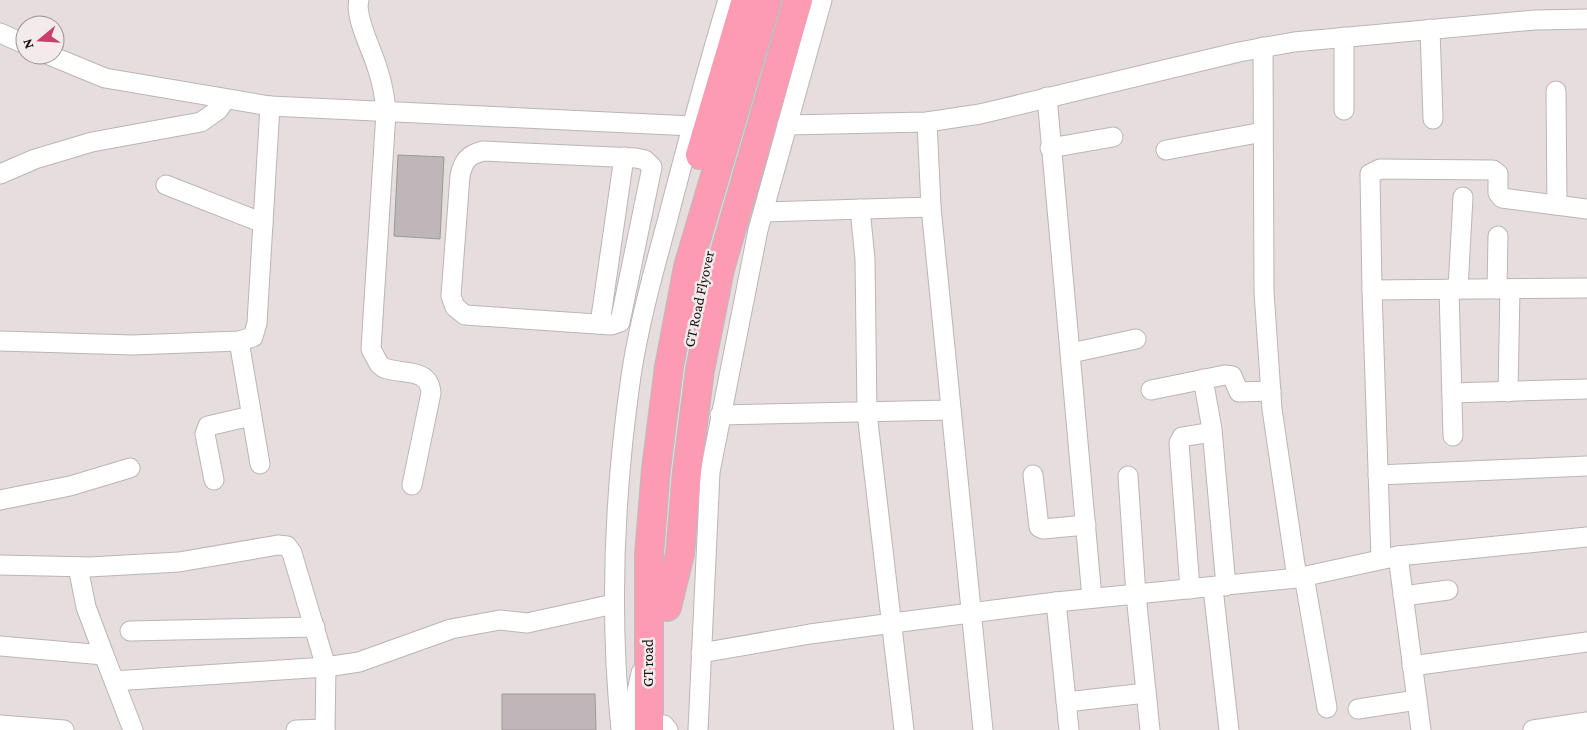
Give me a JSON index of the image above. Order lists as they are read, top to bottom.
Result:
{
  "streets": {
    "highway": ["GT Road Flyover", "GT road"]
  },
  "crossings": [
    ["GT Road Flyover", "GT road"]
  ],
  "north": "left"
}
